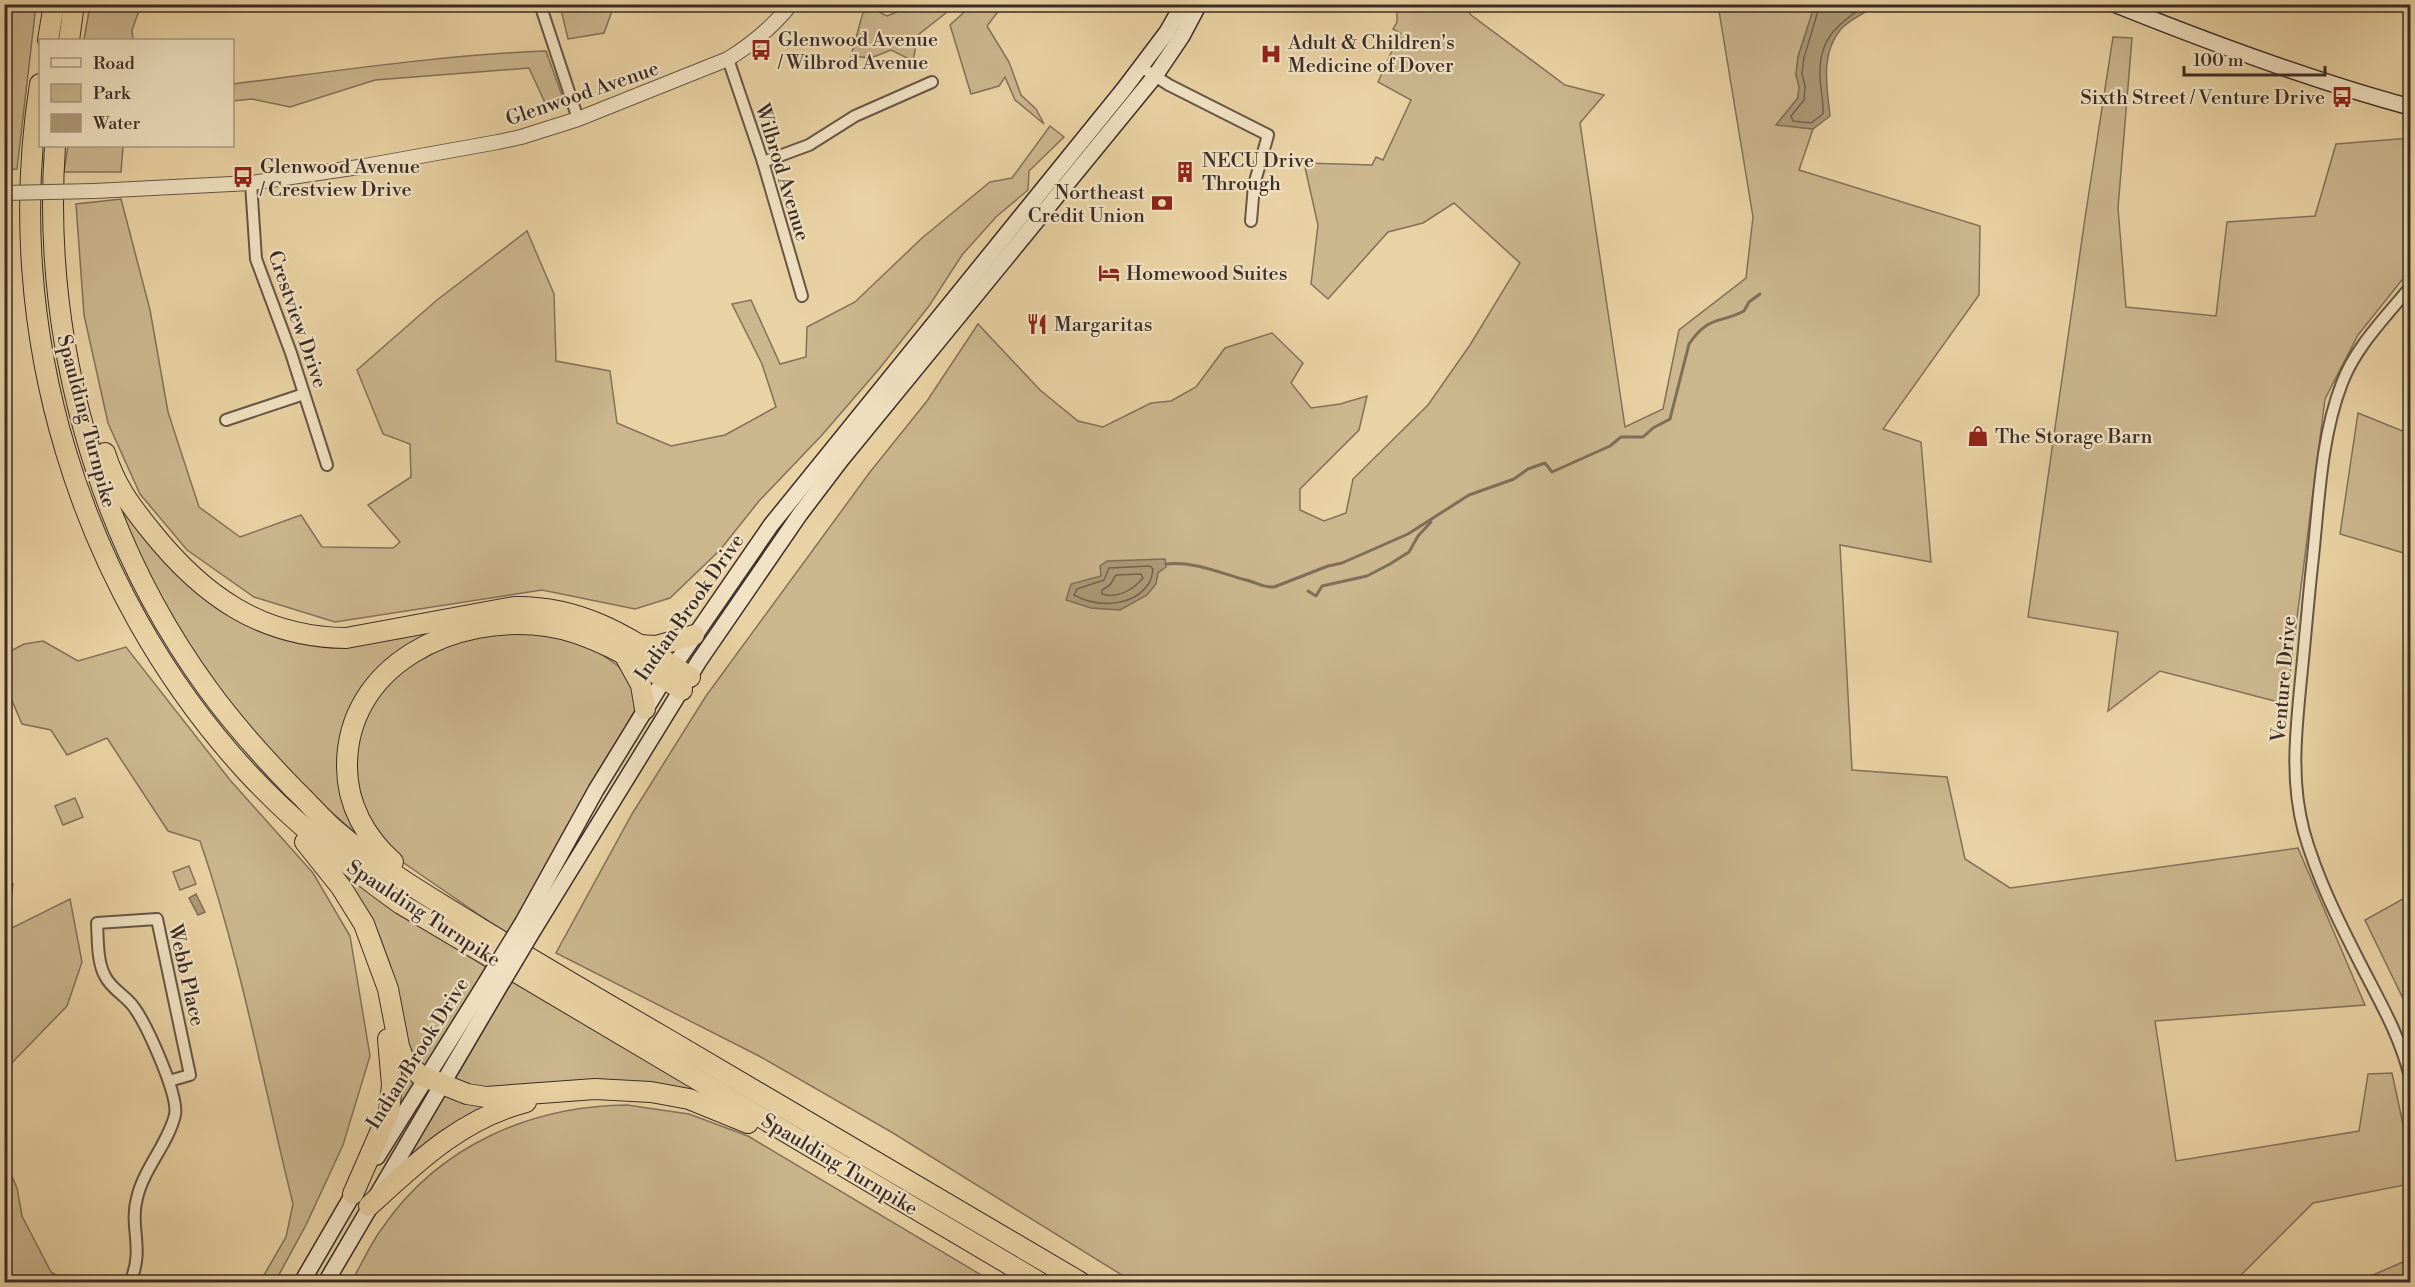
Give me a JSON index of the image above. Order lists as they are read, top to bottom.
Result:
{
  "streets": {
    "highway": ["Spaulding Turnpike"],
    "main road": ["Indian Brook Drive"],
    "street": [
      "Glenwood Avenue",
      "Wilbrod Avenue",
      "Crestview Drive",
      "Venture Drive",
      "Webb Place"
    ]
  },
  "crossings": [
    ["Glenwood Avenue", "Wilbrod Avenue"],
    ["Glenwood Avenue", "Crestview Drive"]
  ],
  "places": {
    "bus stop": ["Glenwood Avenue / Wilbrod Avenue", "Sixth Street / Venture Drive", "Glenwood Avenue / Crestview Drive"],
    "hospital": ["Adult & Children's Medicine of Dover"],
    "building": ["NECU Drive Through"],
    "bank": ["Northeast Credit Union"],
    "hotel": ["Homewood Suites"],
    "restaurant": ["Margaritas"],
    "shop": ["The Storage Barn"]
  },
  "legend": ["Road", "Park", "Water"],
  "scale_bar": "100 m"
}
